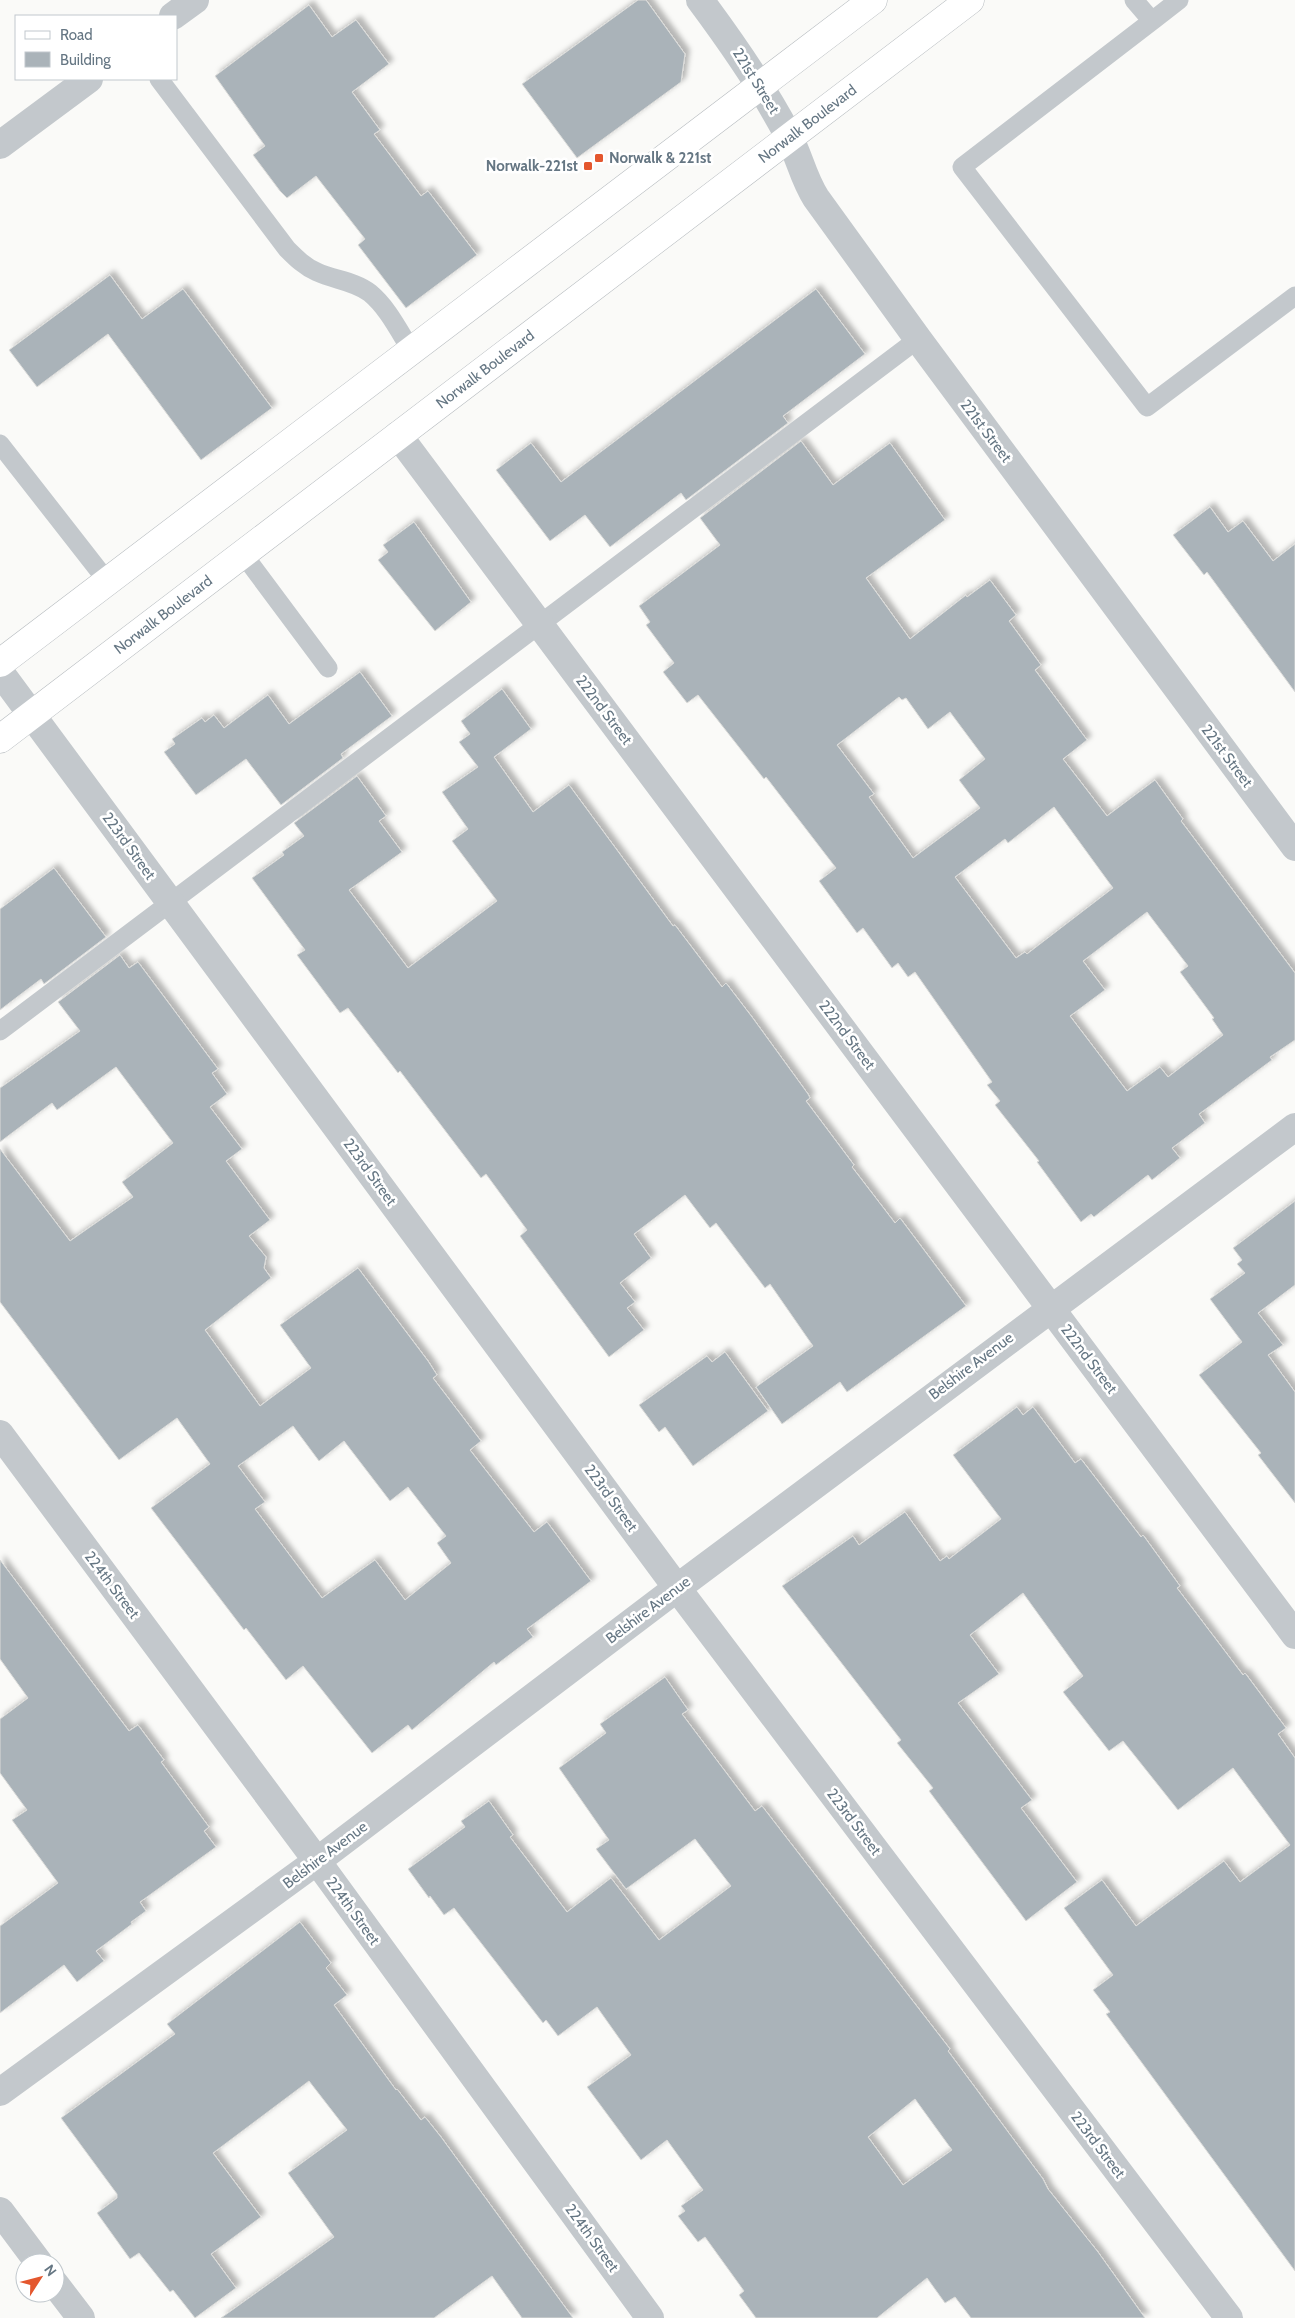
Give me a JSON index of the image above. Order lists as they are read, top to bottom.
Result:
{
  "streets": {
    "main road": ["Norwalk Boulevard"],
    "street": [
      "221st Street",
      "222nd Street",
      "223rd Street",
      "Belshire Avenue",
      "224th Street"
    ]
  },
  "crossings": [
    ["221st Street", "Norwalk Boulevard"],
    ["Norwalk Boulevard", "222nd Street"],
    ["Norwalk Boulevard", "223rd Street"],
    ["222nd Street", "Belshire Avenue"],
    ["223rd Street", "Belshire Avenue"],
    ["Belshire Avenue", "224th Street"]
  ],
  "places": {
    "transit": ["Norwalk & 221st", "Norwalk-221st"]
  },
  "legend": ["Road", "Building"],
  "north": "top right"
}
